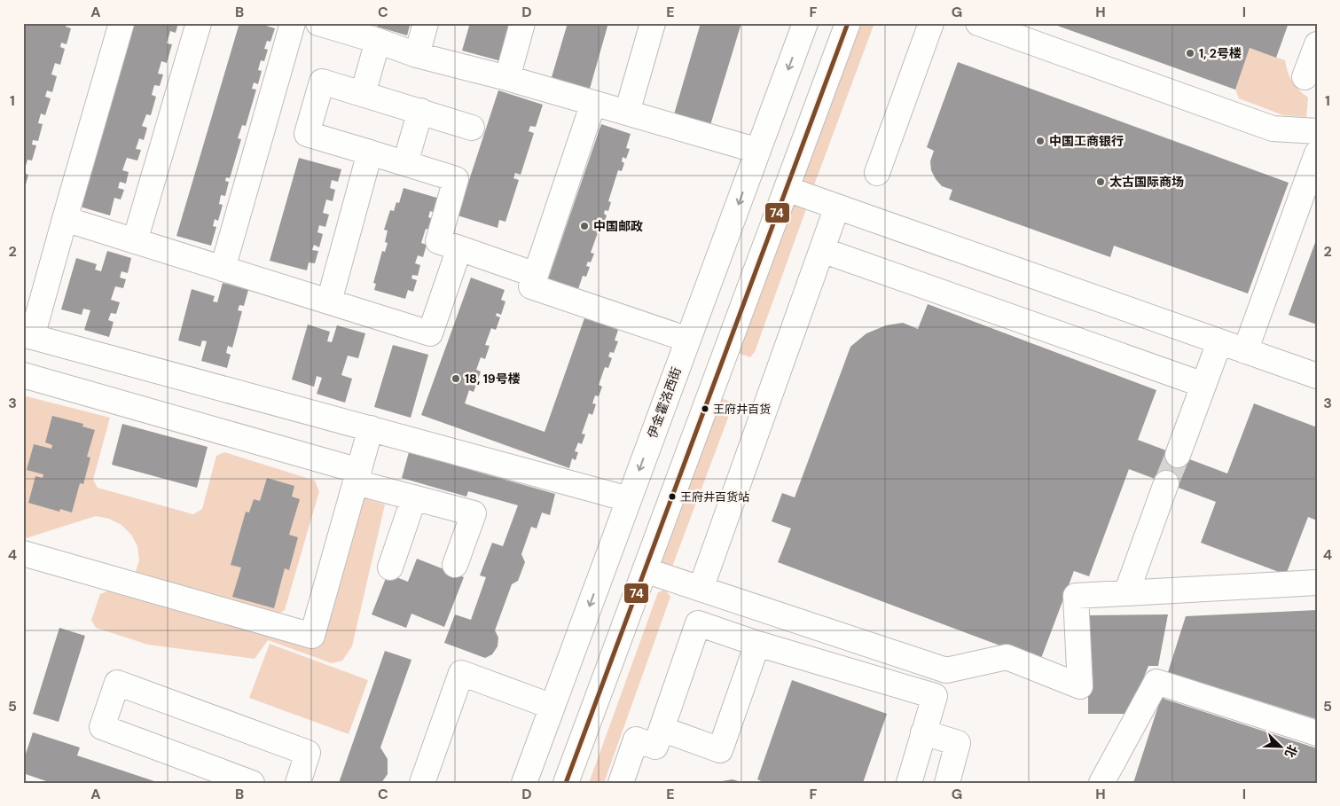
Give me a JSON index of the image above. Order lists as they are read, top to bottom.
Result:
{
  "streets": {
    "street": ["伊金霍洛西街"]
  },
  "places": [
    "1, 2号楼",
    "中国工商银行",
    "太古国际商场",
    "中国邮政",
    "18, 19号楼",
    "王府井百货",
    "王府井百货站"
  ],
  "lines": ["transit line 74"],
  "north": "bottom right",
  "grid": {
    "columns": [
      "A",
      "B",
      "C",
      "D",
      "E",
      "F",
      "G",
      "H",
      "I"
    ],
    "rows": [
      "1",
      "2",
      "3",
      "4",
      "5"
    ]
  }
}
